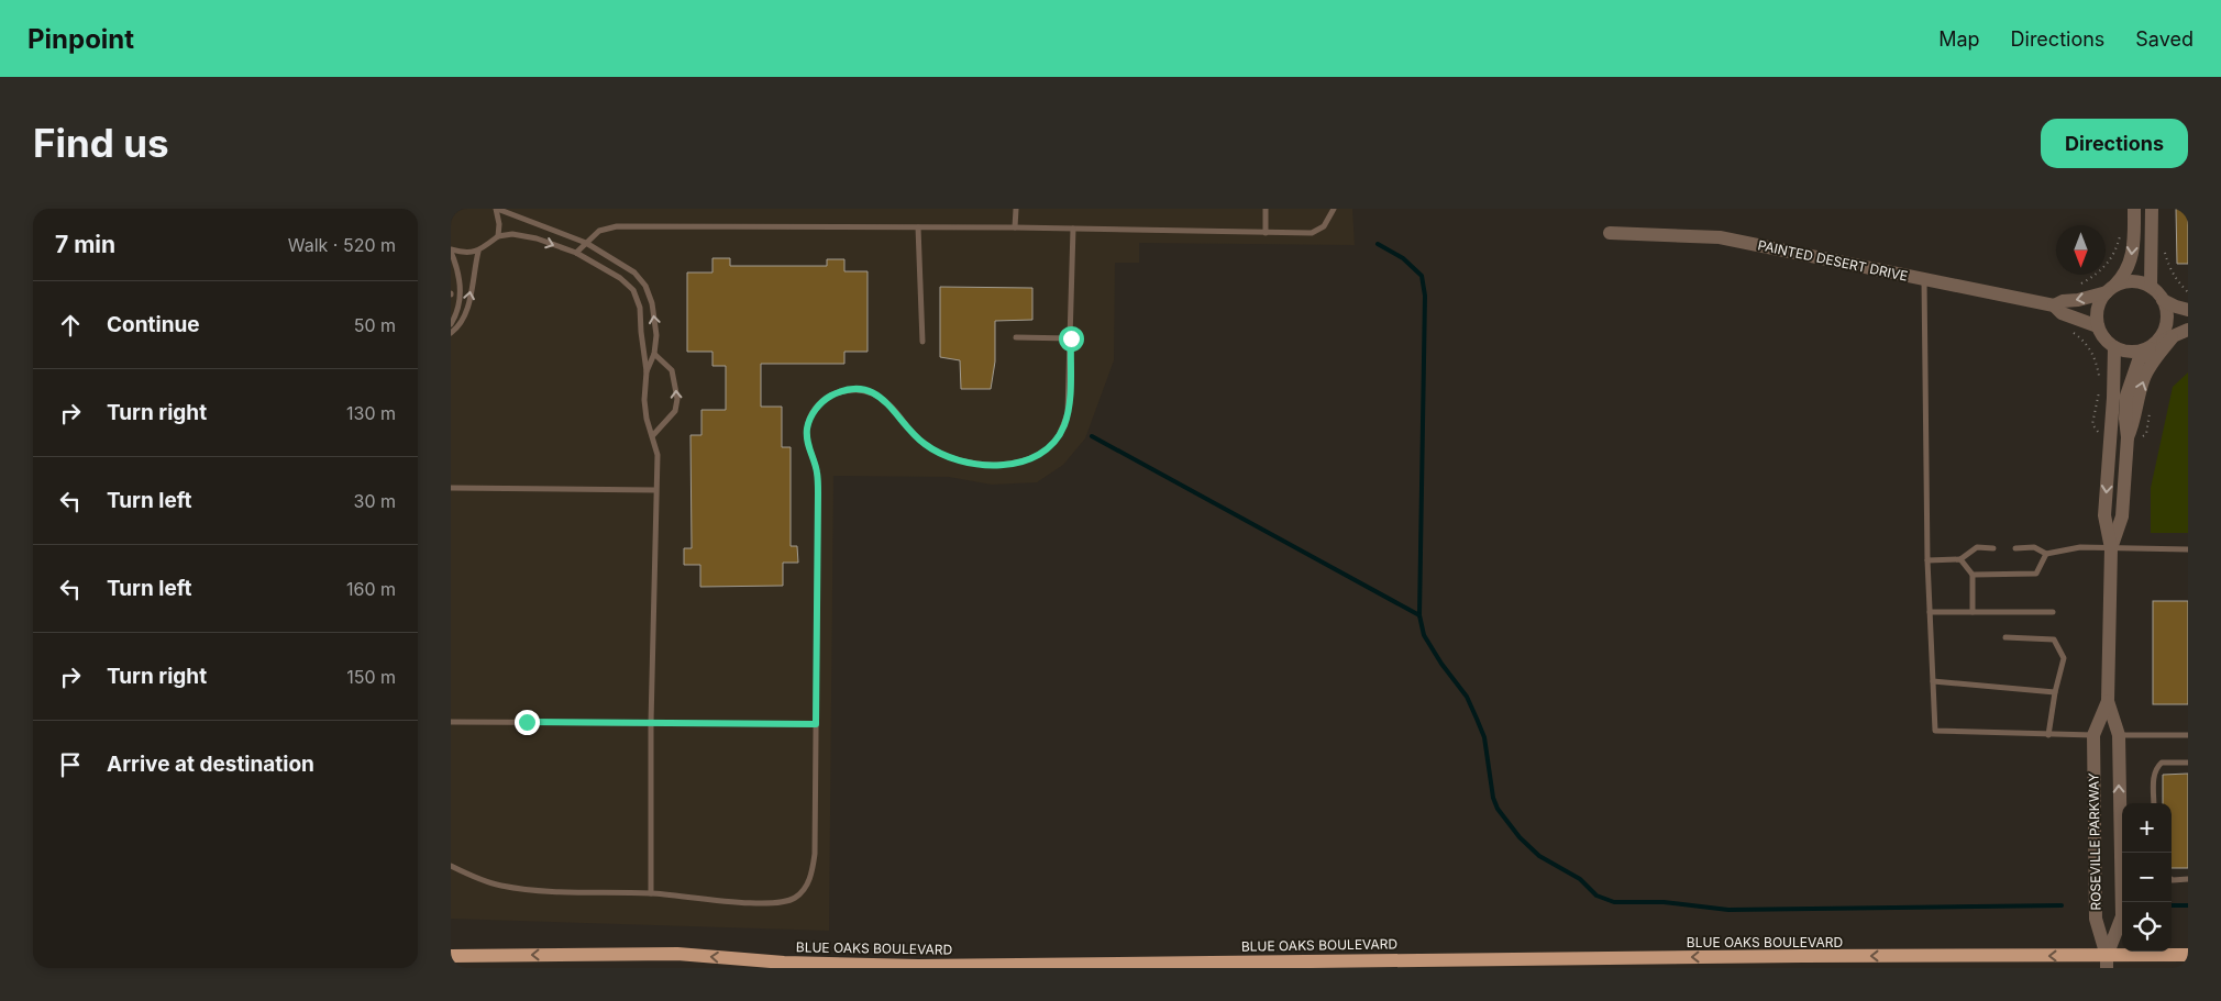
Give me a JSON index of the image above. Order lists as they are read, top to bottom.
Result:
{
  "streets": {
    "main road": ["BLUE OAKS BOULEVARD"],
    "street": ["PAINTED DESERT DRIVE", "ROSEVILLE PARKWAY"]
  },
  "crossings": [
    ["PAINTED DESERT DRIVE", "ROSEVILLE PARKWAY"],
    ["ROSEVILLE PARKWAY", "BLUE OAKS BOULEVARD"]
  ],
  "one_way": ["BLUE OAKS BOULEVARD"],
  "north": "bottom",
  "page": {
    "header": "Pinpoint",
    "nav": ["Map", "Directions", "Saved"],
    "buttons": "Directions",
    "title": "Find us",
    "heading": ["7 min", "Walk · 520 m"],
    "list": [
      ["Continue", "50 m"],
      ["Turn right", "130 m"],
      ["Turn left", "30 m"],
      ["Turn left", "160 m"],
      ["Turn right", "150 m"],
      "Arrive at destination"
    ],
    "map_buttons": ["+", "−"]
  }
}
